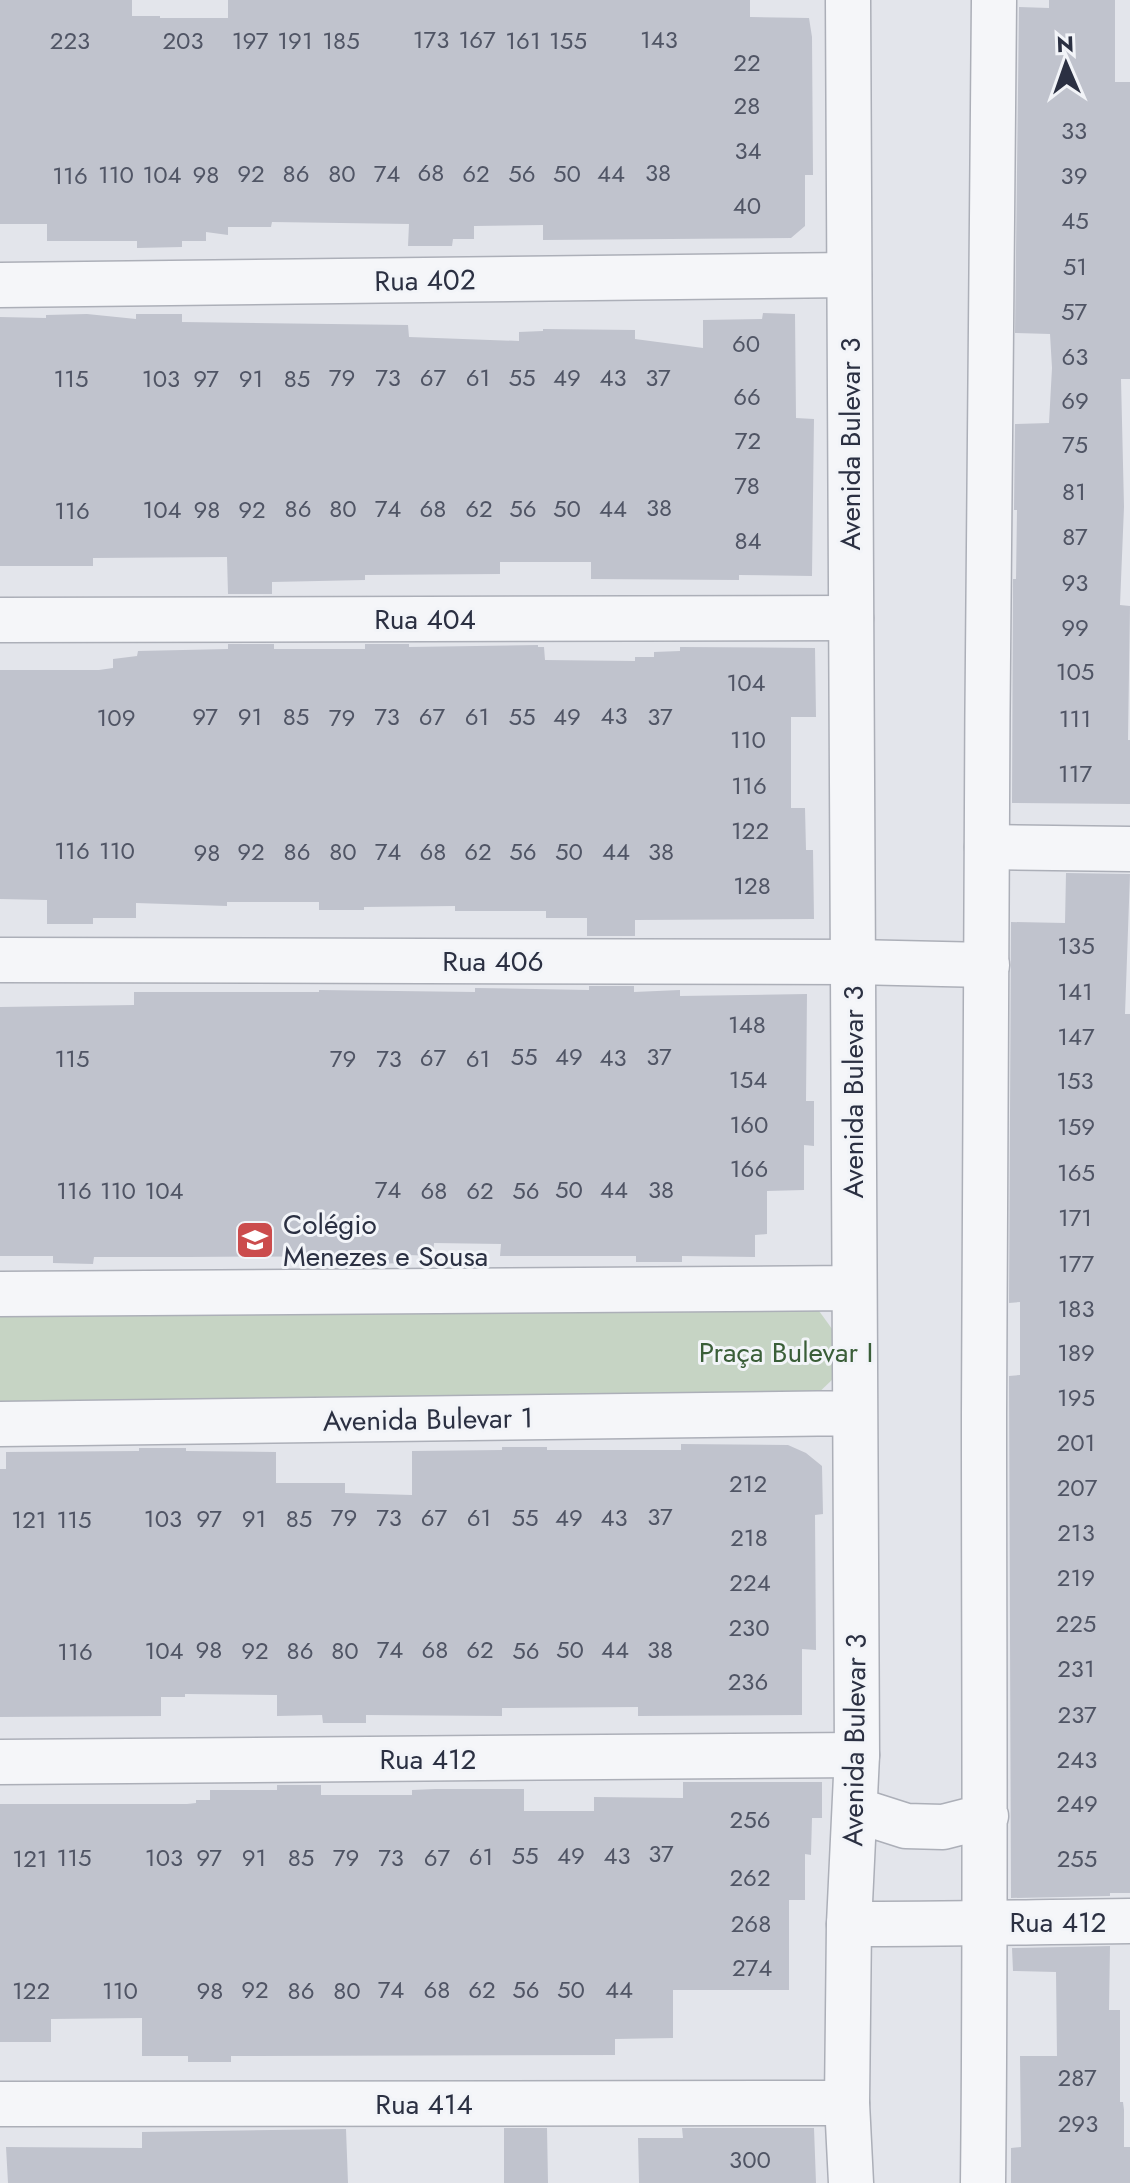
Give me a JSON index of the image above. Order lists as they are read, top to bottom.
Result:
{
  "streets": {
    "street": [
      "Rua 402",
      "Avenida Bulevar 3",
      "Rua 404",
      "Rua 406",
      "Avenida Bulevar 1",
      "Rua 412",
      "Rua 414"
    ]
  },
  "crossings": [
    ["Rua 402", "Avenida Bulevar 3"],
    ["Avenida Bulevar 3", "Rua 404"],
    ["Avenida Bulevar 3", "Rua 406"],
    ["Avenida Bulevar 3", "Avenida Bulevar 1"],
    ["Avenida Bulevar 3", "Rua 412"],
    ["Avenida Bulevar 3", "Rua 414"]
  ],
  "parks": ["Praça Bulevar I"],
  "places": {
    "school or university": ["Colégio Menezes e Sousa"]
  },
  "house_numbers": [
    "173",
    "167",
    "143",
    "223",
    "203",
    "197",
    "191",
    "185",
    "161",
    "155",
    "22",
    "28",
    "33",
    "34",
    "68",
    "38",
    "92",
    "86",
    "80",
    "74",
    "62",
    "56",
    "50",
    "44",
    "110",
    "104",
    "98",
    "116",
    "39",
    "40",
    "45",
    "51",
    "57",
    "60",
    "63",
    "79",
    "73",
    "67",
    "61",
    "55",
    "49",
    "43",
    "37",
    "115",
    "103",
    "97",
    "91",
    "85",
    "66",
    "69",
    "72",
    "75",
    "78",
    "81",
    "38",
    "86",
    "80",
    "74",
    "68",
    "62",
    "56",
    "50",
    "44",
    "104",
    "98",
    "92",
    "116",
    "87",
    "84",
    "93",
    "99",
    "105",
    "104",
    "43",
    "97",
    "91",
    "85",
    "73",
    "67",
    "61",
    "55",
    "49",
    "37",
    "109",
    "79",
    "111",
    "110",
    "117",
    "116",
    "122",
    "116",
    "110",
    "92",
    "86",
    "80",
    "74",
    "68",
    "62",
    "56",
    "50",
    "44",
    "38",
    "98",
    "128",
    "135",
    "141",
    "148",
    "147",
    "55",
    "49",
    "37",
    "67",
    "43",
    "115",
    "79",
    "73",
    "61",
    "154",
    "153",
    "160",
    "159",
    "166",
    "165",
    "74",
    "50",
    "44",
    "38",
    "116",
    "110",
    "104",
    "68",
    "62",
    "56",
    "171",
    "177",
    "183",
    "189",
    "195",
    "201",
    "212",
    "207",
    "37",
    "79",
    "73",
    "67",
    "61",
    "55",
    "49",
    "43",
    "103",
    "97",
    "91",
    "85",
    "121",
    "115",
    "213",
    "218",
    "219",
    "224",
    "225",
    "230",
    "98",
    "74",
    "68",
    "62",
    "50",
    "44",
    "38",
    "104",
    "92",
    "86",
    "80",
    "56",
    "116",
    "231",
    "236",
    "237",
    "243",
    "249",
    "256",
    "37",
    "55",
    "49",
    "43",
    "61",
    "115",
    "103",
    "97",
    "91",
    "85",
    "79",
    "73",
    "67",
    "121",
    "255",
    "262",
    "268",
    "274",
    "92",
    "74",
    "68",
    "62",
    "56",
    "50",
    "44",
    "122",
    "110",
    "98",
    "86",
    "80",
    "287",
    "293",
    "300"
  ],
  "north": "top"
}
